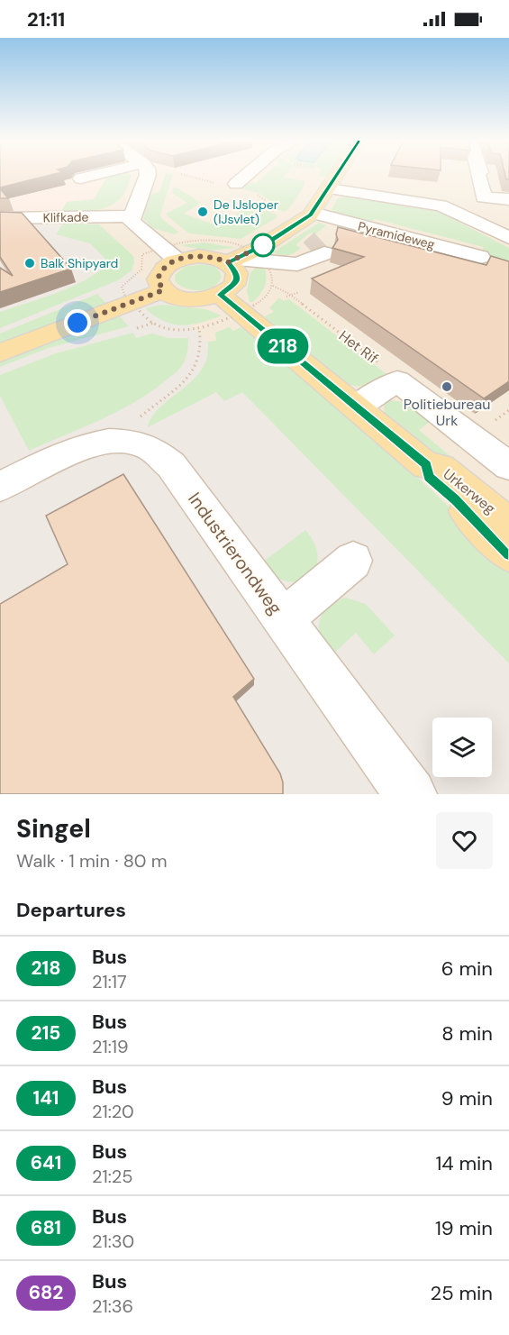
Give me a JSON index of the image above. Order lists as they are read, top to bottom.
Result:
{
  "streets": {
    "main road": ["Urkerweg"],
    "street": ["Klifkade", "Pyramideweg", "Industrierondweg"],
    "path": ["Het Rif"]
  },
  "places": ["De IJsloper (IJsvlet)", "Balk Shipyard", "Politiebureau Urk"],
  "lines": ["bus line 218"],
  "page": {
    "status": "21:11",
    "on_map": "218",
    "heading": [
      ["Singel", "Walk · 1 min · 80 m"],
      "Departures"
    ],
    "list": [
      {
        "mark": "218",
        "name": "Bus",
        "note": "21:17",
        "value": "6 min"
      },
      {
        "mark": "215",
        "name": "Bus",
        "note": "21:19",
        "value": "8 min"
      },
      {
        "mark": "141",
        "name": "Bus",
        "note": "21:20",
        "value": "9 min"
      },
      {
        "mark": "641",
        "name": "Bus",
        "note": "21:25",
        "value": "14 min"
      },
      {
        "mark": "681",
        "name": "Bus",
        "note": "21:30",
        "value": "19 min"
      },
      {
        "mark": "682",
        "name": "Bus",
        "note": "21:36",
        "value": "25 min"
      }
    ]
  }
}
